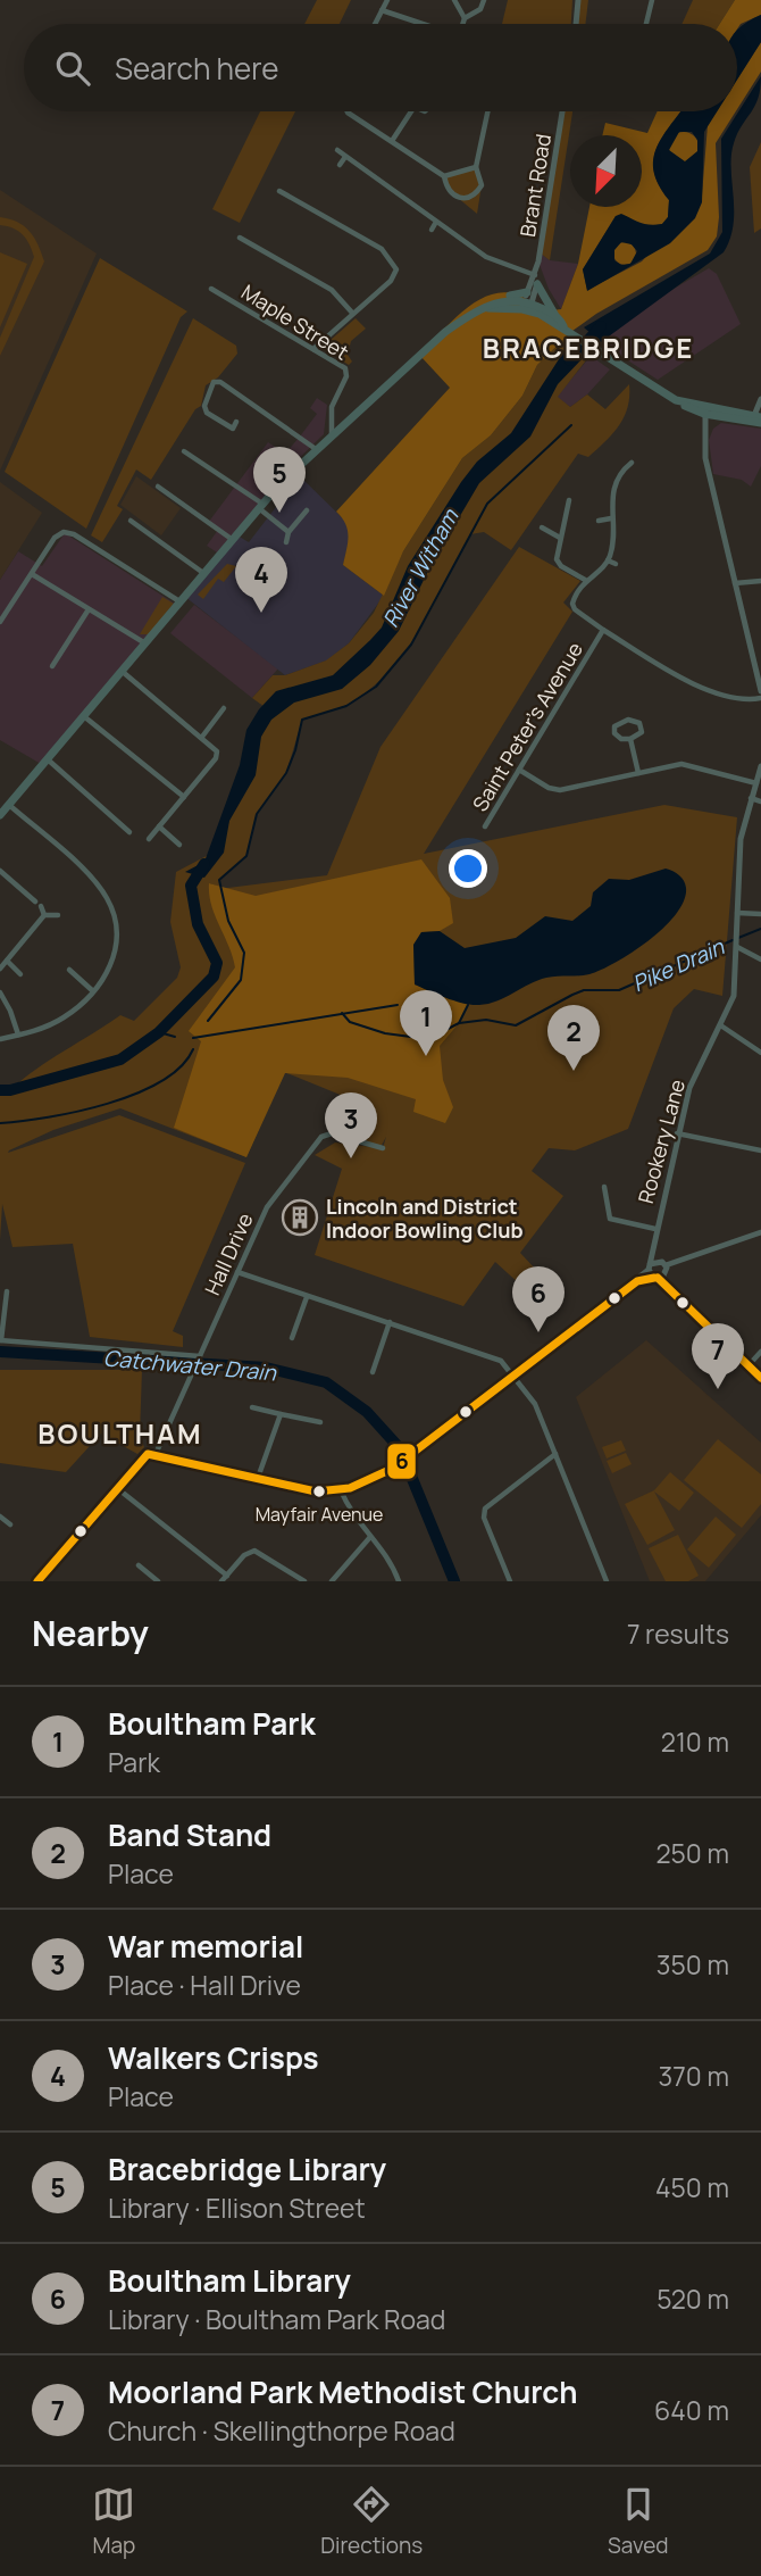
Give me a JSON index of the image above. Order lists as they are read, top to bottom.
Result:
{
  "streets": {
    "street": [
      "Brant Road",
      "Maple Street",
      "Saint Peter's Avenue",
      "Rookery Lane",
      "Hall Drive"
    ]
  },
  "districts": ["BRACEBRIDGE", "BOULTHAM"],
  "water": ["River Witham", "Pike Drain", "Catchwater Drain"],
  "places": {
    "building": ["Lincoln and District Indoor Bowling Club"],
    "other": ["Mayfair Avenue"]
  },
  "lines": ["transit line 6"],
  "north": "bottom left",
  "page": {
    "search": "Search here",
    "pins": [
      "5",
      "4",
      "1",
      "2",
      "3",
      "6",
      "7"
    ],
    "heading": ["Nearby", "7 results"],
    "list": [
      {
        "mark": "1",
        "name": "Boultham Park",
        "note": "Park",
        "value": "210 m"
      },
      {
        "mark": "2",
        "name": "Band Stand",
        "note": "Place",
        "value": "250 m"
      },
      {
        "mark": "3",
        "name": "War memorial",
        "note": "Place · Hall Drive",
        "value": "350 m"
      },
      {
        "mark": "4",
        "name": "Walkers Crisps",
        "note": "Place",
        "value": "370 m"
      },
      {
        "mark": "5",
        "name": "Bracebridge Library",
        "note": "Library · Ellison Street",
        "value": "450 m"
      },
      {
        "mark": "6",
        "name": "Boultham Library",
        "note": "Library · Boultham Park Road",
        "value": "520 m"
      },
      {
        "mark": "7",
        "name": "Moorland Park Methodist Church",
        "note": "Church · Skellingthorpe Road",
        "value": "640 m"
      }
    ],
    "nav": ["Map", "Directions", "Saved"]
  }
}
